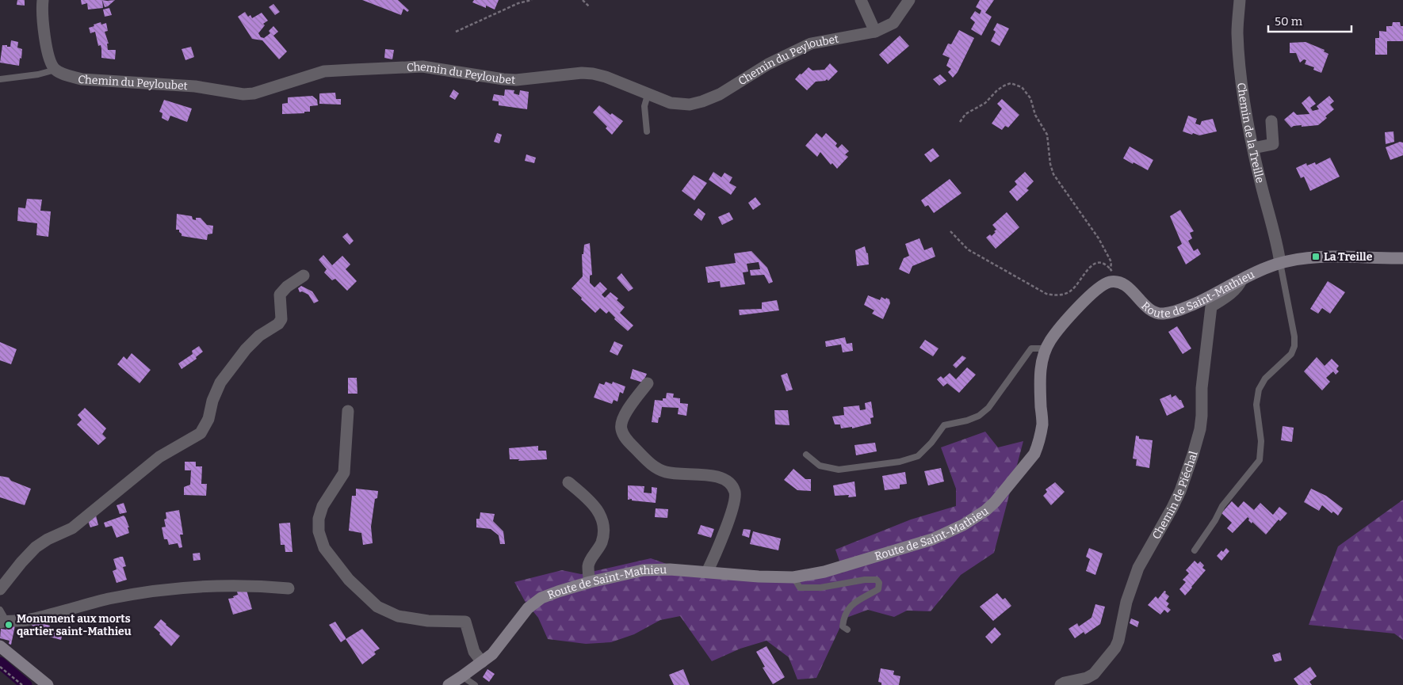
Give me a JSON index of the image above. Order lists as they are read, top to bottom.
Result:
{
  "streets": {
    "street": [
      "Chemin du Peyloubet",
      "Chemin de la Treille",
      "Route de Saint-Mathieu",
      "Chemin de Piéchal"
    ]
  },
  "crossings": [
    ["Chemin de la Treille", "Route de Saint-Mathieu"],
    ["Route de Saint-Mathieu", "Chemin de Piéchal"]
  ],
  "places": {
    "transit": ["La Treille"],
    "other": ["Monument aux morts qartier saint-Mathieu"]
  },
  "scale_bar": "50 m"
}
